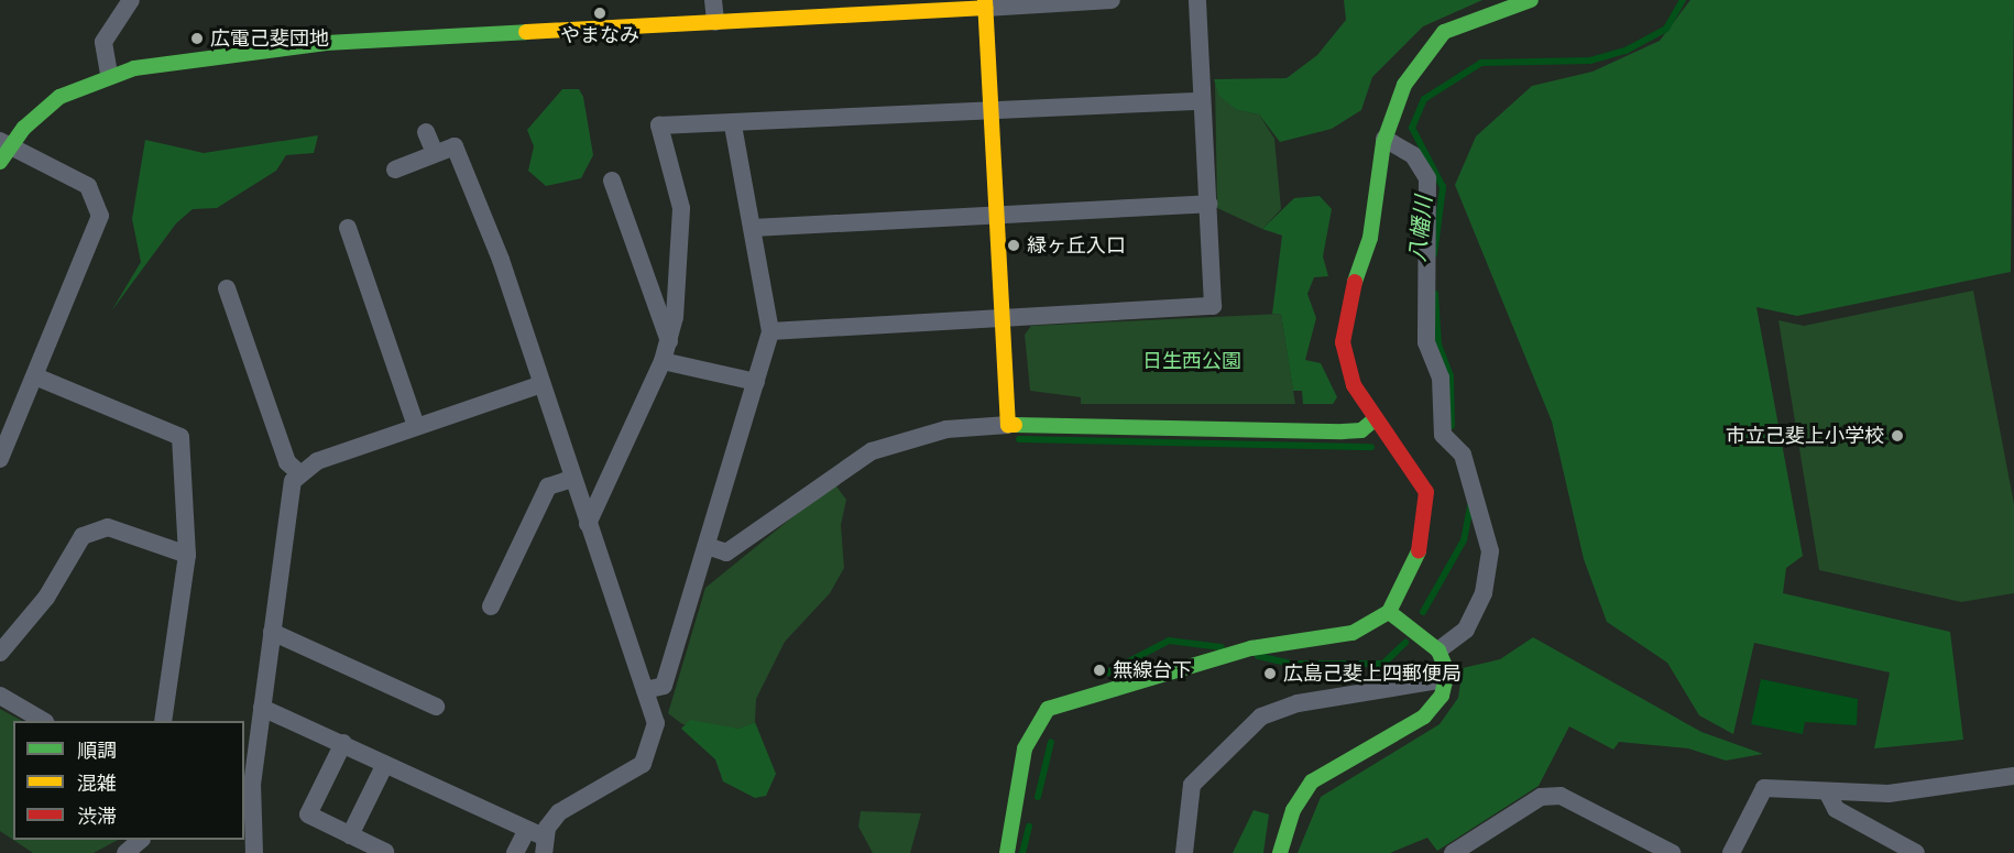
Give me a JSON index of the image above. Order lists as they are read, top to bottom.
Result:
{
  "water": ["八幡川"],
  "parks": ["日生西公園"],
  "places": [
    "やまなみ",
    "広電己斐団地",
    "緑ヶ丘入口",
    "市立己斐上小学校",
    "無線台下",
    "広島己斐上四郵便局"
  ],
  "legend": ["順調", "混雑", "渋滞"]
}
